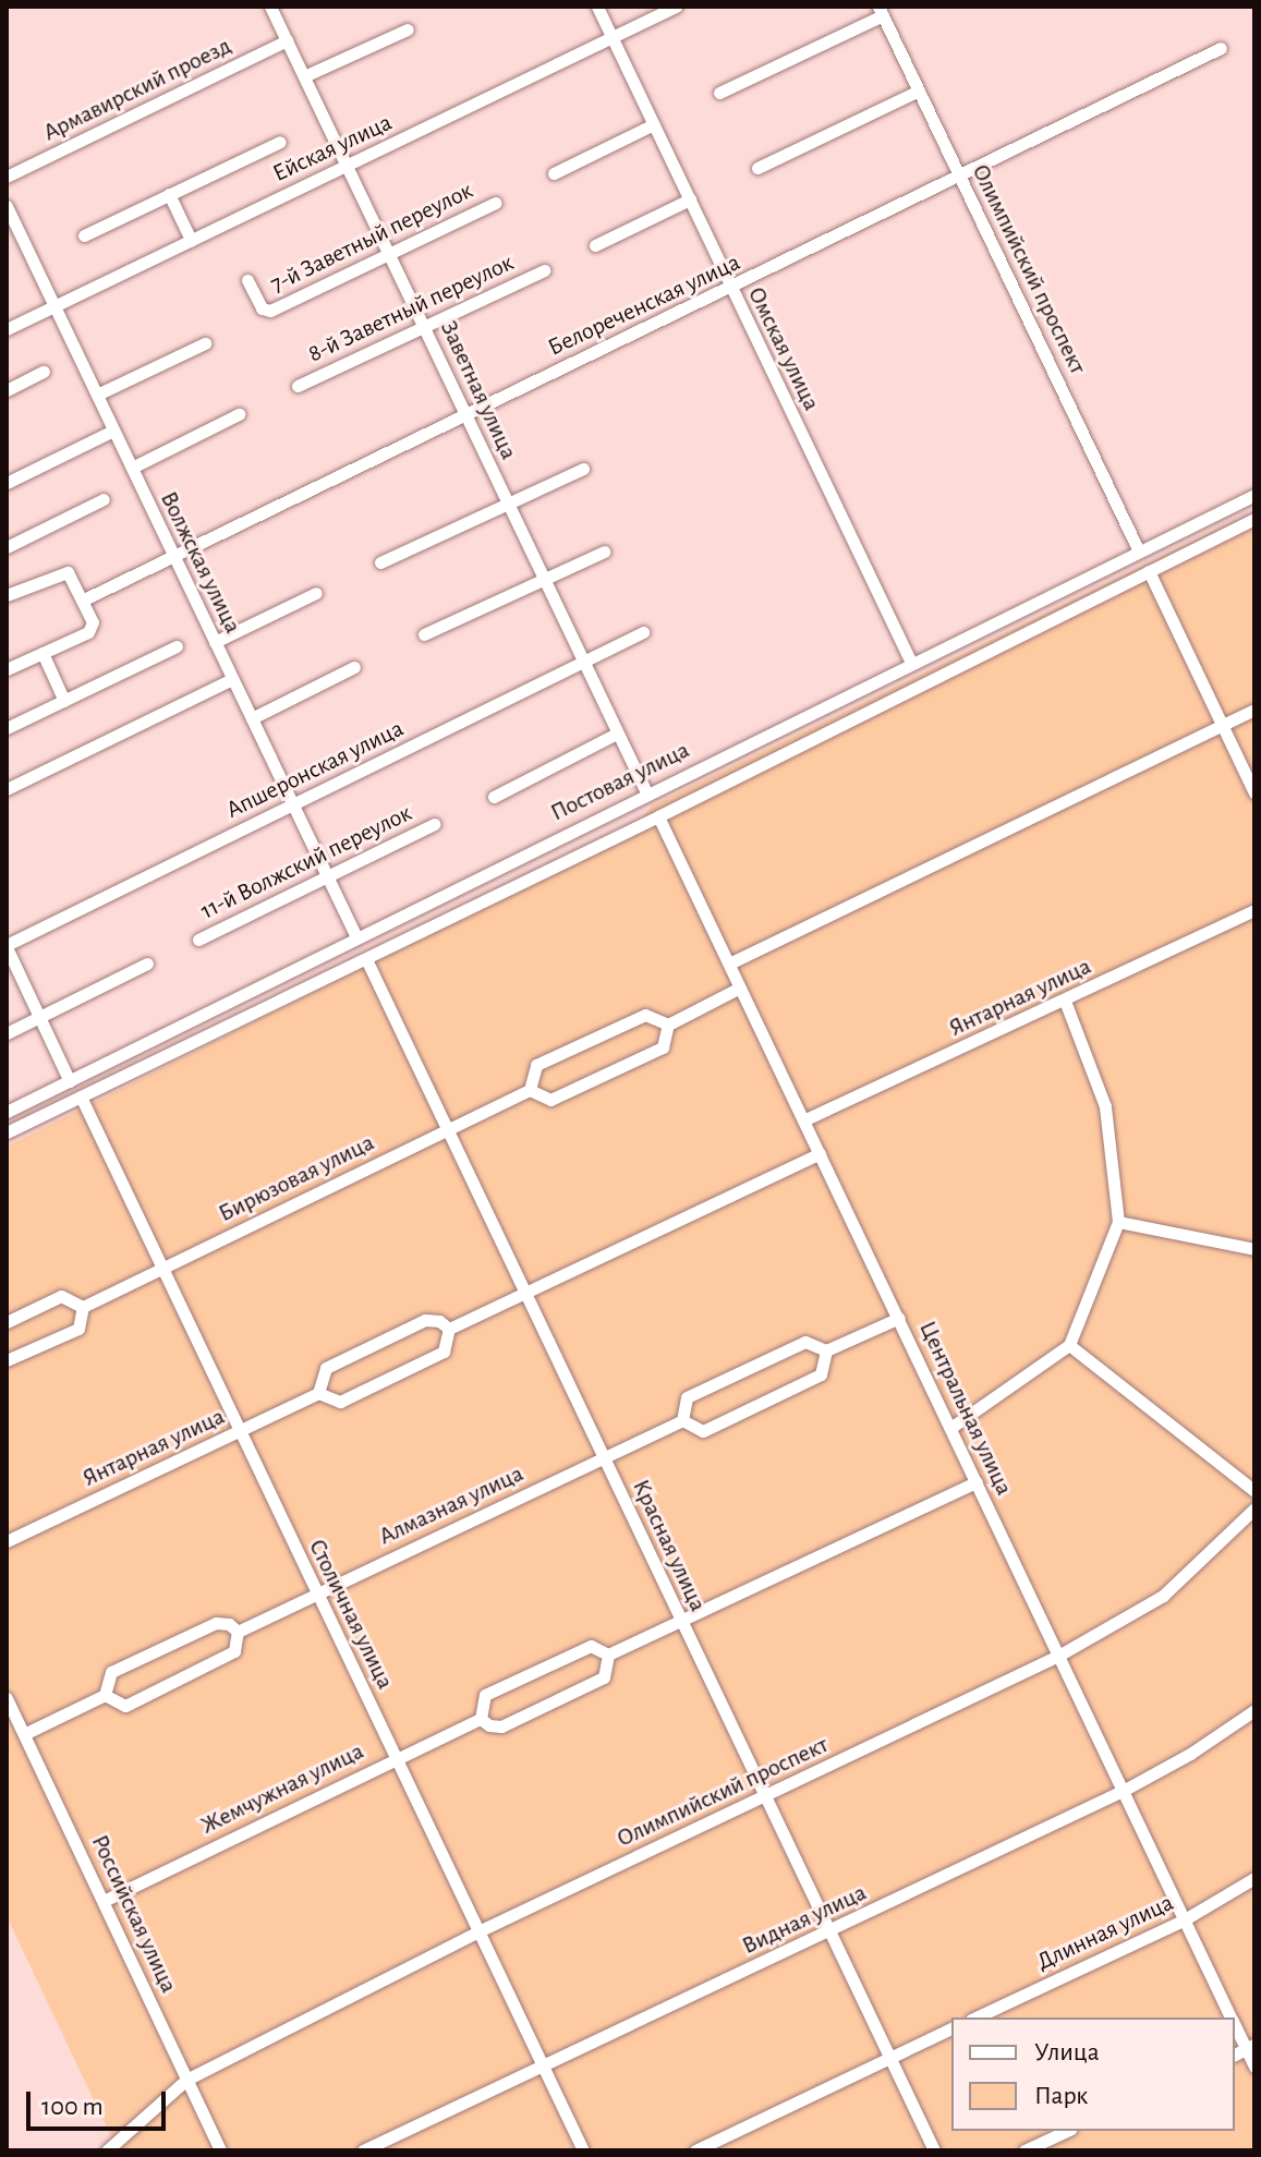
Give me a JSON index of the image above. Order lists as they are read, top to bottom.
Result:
{
  "streets": {
    "street": [
      "Армавирский проезд",
      "Ейская улица",
      "7-й Заветный переулок",
      "Олимпийский проспект",
      "Белореченская улица",
      "8-й Заветный переулок",
      "Омская улица",
      "Заветная улица",
      "Волжская улица",
      "Апшеронская улица",
      "Постовая улица",
      "11-й Волжский переулок",
      "Янтарная улица",
      "Бирюзовая улица",
      "Центральная улица",
      "Алмазная улица",
      "Красная улица",
      "Столичная улица",
      "Жемчужная улица",
      "Российская улица",
      "Видная улица",
      "Длинная улица"
    ]
  },
  "crossings": [
    ["Армавирский проезд", "Заветная улица"],
    ["Ейская улица", "Омская улица"],
    ["Ейская улица", "Заветная улица"],
    ["Ейская улица", "Волжская улица"],
    ["7-й Заветный переулок", "Заветная улица"],
    ["Олимпийский проспект", "Белореченская улица"],
    ["Олимпийский проспект", "Постовая улица"],
    ["Олимпийский проспект", "Центральная улица"],
    ["Олимпийский проспект", "Красная улица"],
    ["Олимпийский проспект", "Столичная улица"],
    ["Олимпийский проспект", "Российская улица"],
    ["Белореченская улица", "Омская улица"],
    ["Белореченская улица", "Заветная улица"],
    ["Белореченская улица", "Волжская улица"],
    ["8-й Заветный переулок", "Заветная улица"],
    ["Омская улица", "Постовая улица"],
    ["Заветная улица", "Апшеронская улица"],
    ["Заветная улица", "Постовая улица"],
    ["Волжская улица", "Апшеронская улица"],
    ["Волжская улица", "Постовая улица"],
    ["Волжская улица", "11-й Волжский переулок"],
    ["Постовая улица", "Центральная улица"],
    ["Постовая улица", "Красная улица"],
    ["Постовая улица", "Столичная улица"],
    ["Янтарная улица", "Центральная улица"],
    ["Янтарная улица", "Красная улица"],
    ["Янтарная улица", "Столичная улица"],
    ["Бирюзовая улица", "Центральная улица"],
    ["Бирюзовая улица", "Красная улица"],
    ["Бирюзовая улица", "Столичная улица"],
    ["Центральная улица", "Алмазная улица"],
    ["Центральная улица", "Видная улица"],
    ["Центральная улица", "Длинная улица"],
    ["Алмазная улица", "Красная улица"],
    ["Алмазная улица", "Столичная улица"],
    ["Алмазная улица", "Российская улица"],
    ["Красная улица", "Видная улица"],
    ["Столичная улица", "Жемчужная улица"],
    ["Столичная улица", "Видная улица"],
    ["Жемчужная улица", "Российская улица"]
  ],
  "legend": ["Улица", "Парк"],
  "scale_bar": "100 m"
}
